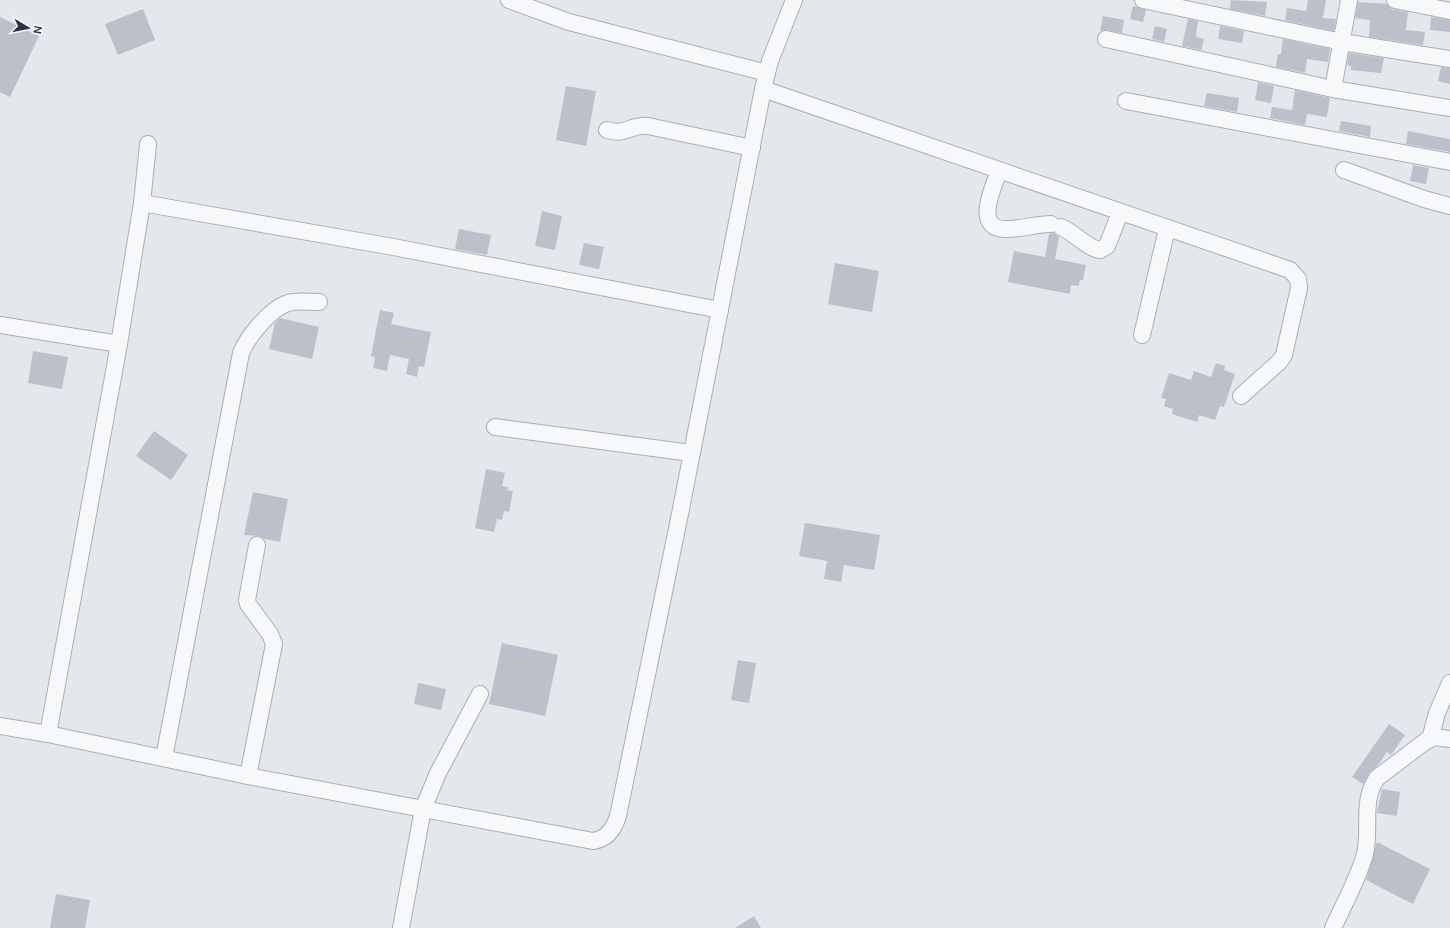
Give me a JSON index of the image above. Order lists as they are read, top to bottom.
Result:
{
  "north": "right"
}
